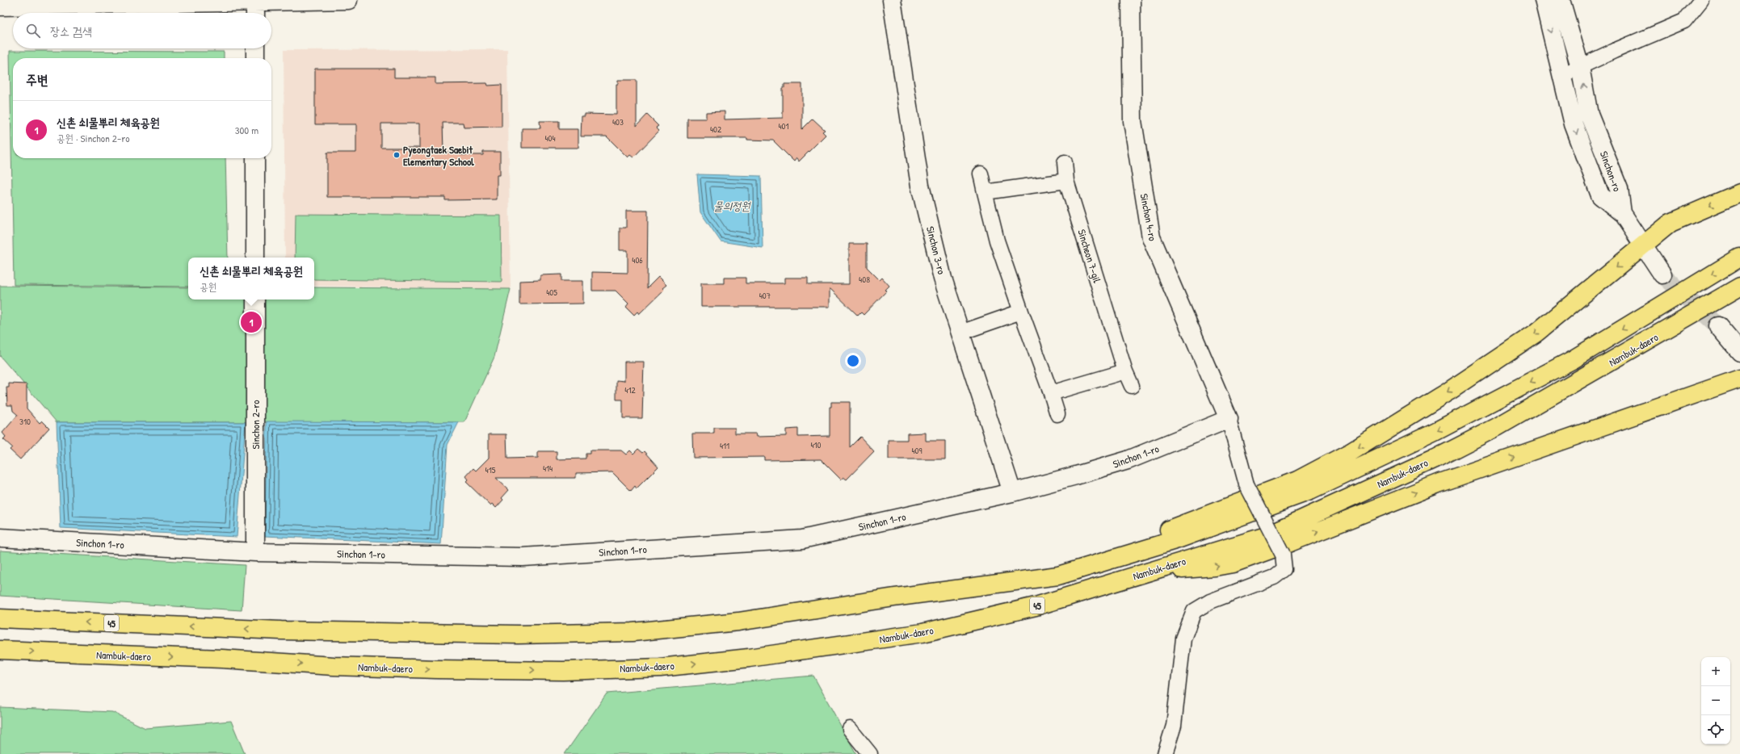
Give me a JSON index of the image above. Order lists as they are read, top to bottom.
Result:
{
  "streets": {
    "highway": ["Nambuk-daero", "45"],
    "street": [
      "Sinchon-ro",
      "Sinchon 4-ro",
      "Sinchon 3-ro",
      "Sincheon 7-gil",
      "Sinchon 2-ro",
      "Sinchon 1-ro"
    ]
  },
  "crossings": [
    ["Sinchon 4-ro", "Sinchon 1-ro"],
    ["Sinchon 3-ro", "Sinchon 1-ro"],
    ["Sinchon 2-ro", "Sinchon 1-ro"]
  ],
  "water": ["물의정원"],
  "places": ["Pyeongtaek Saebit Elementary School"],
  "house_numbers": [
    "403",
    "401",
    "402",
    "404",
    "406",
    "408",
    "405",
    "407",
    "412",
    "310",
    "410",
    "411",
    "409",
    "414",
    "415"
  ],
  "page": {
    "search": "장소 검색",
    "heading": "주변",
    "list": [
      {
        "mark": "1",
        "name": "신촌 쇠물뿌리 체육공원",
        "note": "공원 · Sinchon 2-ro",
        "value": "300 m"
      }
    ],
    "popup": ["신촌 쇠물뿌리 체육공원", "공원"],
    "pins": "1",
    "map_buttons": ["+", "−"]
  }
}
